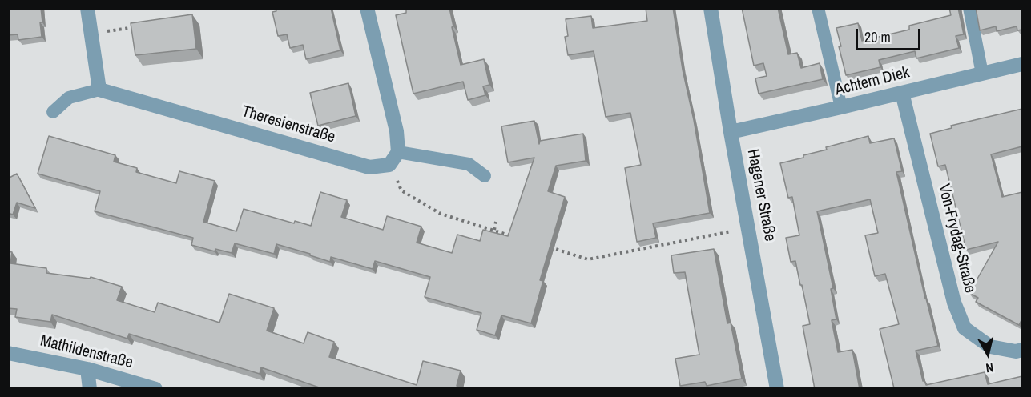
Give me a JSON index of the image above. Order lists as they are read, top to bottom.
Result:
{
  "streets": {
    "street": [
      "Achtern Diek",
      "Theresienstraße",
      "Hagener Straße",
      "Von-Frydag-Straße",
      "Mathildenstraße"
    ]
  },
  "crossings": [
    ["Achtern Diek", "Hagener Straße"],
    ["Achtern Diek", "Von-Frydag-Straße"]
  ],
  "scale_bar": "20 m",
  "north": "bottom"
}
